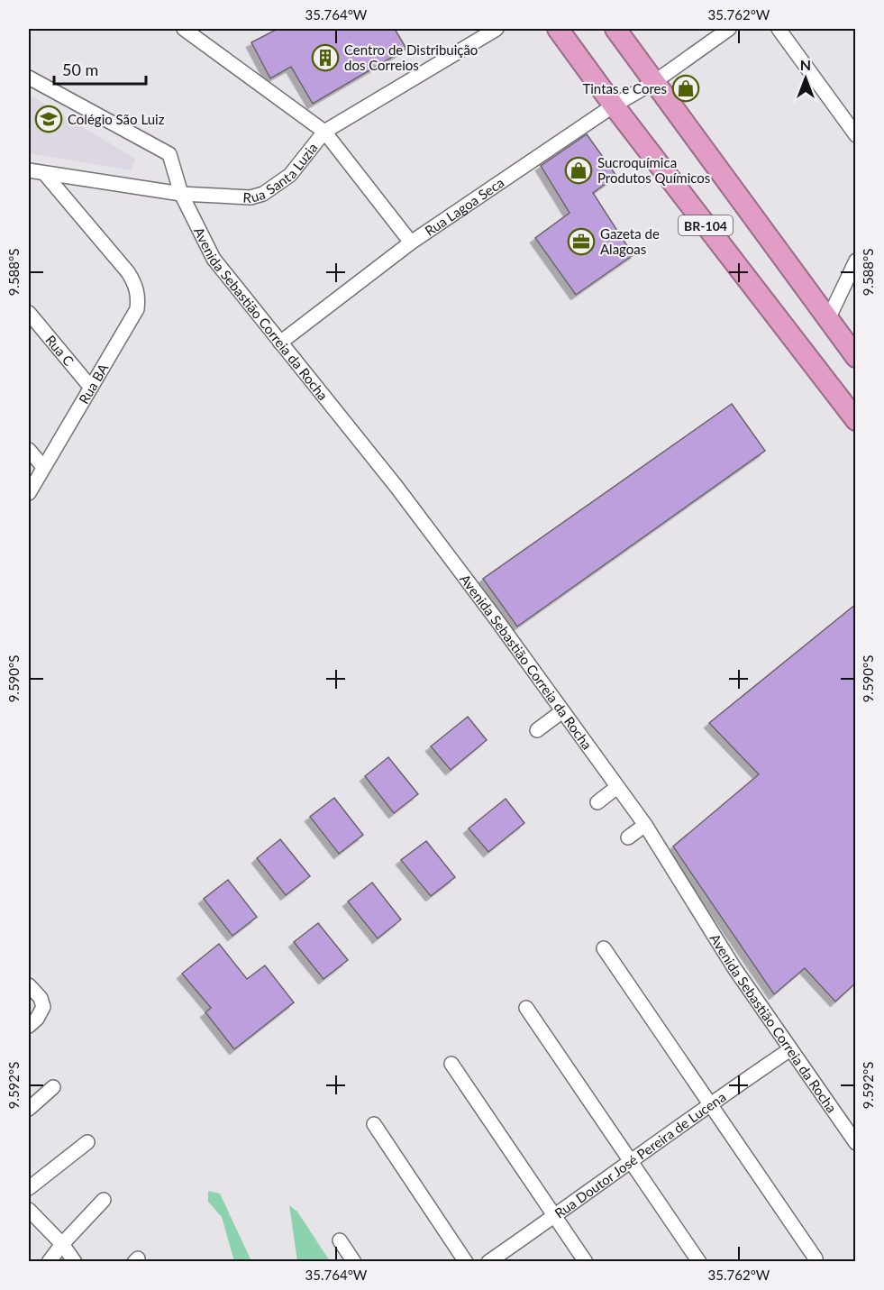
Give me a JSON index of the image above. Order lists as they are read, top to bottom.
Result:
{
  "streets": {
    "highway": ["BR-104"],
    "street": [
      "Rua Santa Luzia",
      "Rua Lagoa Seca",
      "Avenida Sebastião Correia da Rocha",
      "Rua C",
      "Rua BA",
      "Rua Doutor José Pereira de Lucena"
    ]
  },
  "crossings": [
    ["Rua Santa Luzia", "Avenida Sebastião Correia da Rocha"],
    ["Rua Santa Luzia", "Rua BA"],
    ["Rua Lagoa Seca", "BR-104"],
    ["Rua Lagoa Seca", "Avenida Sebastião Correia da Rocha"],
    ["Avenida Sebastião Correia da Rocha", "Rua Doutor José Pereira de Lucena"],
    ["Rua C", "Rua BA"]
  ],
  "places": {
    "building": ["Centro de Distribuição dos Correios"],
    "shop": ["Tintas e Cores", "Sucroquímica Produtos Químicos"],
    "school or university": ["Colégio São Luiz"],
    "office": ["Gazeta de Alagoas"]
  },
  "scale_bar": "50 m",
  "north": "top",
  "coordinates": [
    "35.764°W",
    "35.762°W",
    "9.588°S",
    "9.590°S",
    "9.592°S"
  ]
}
